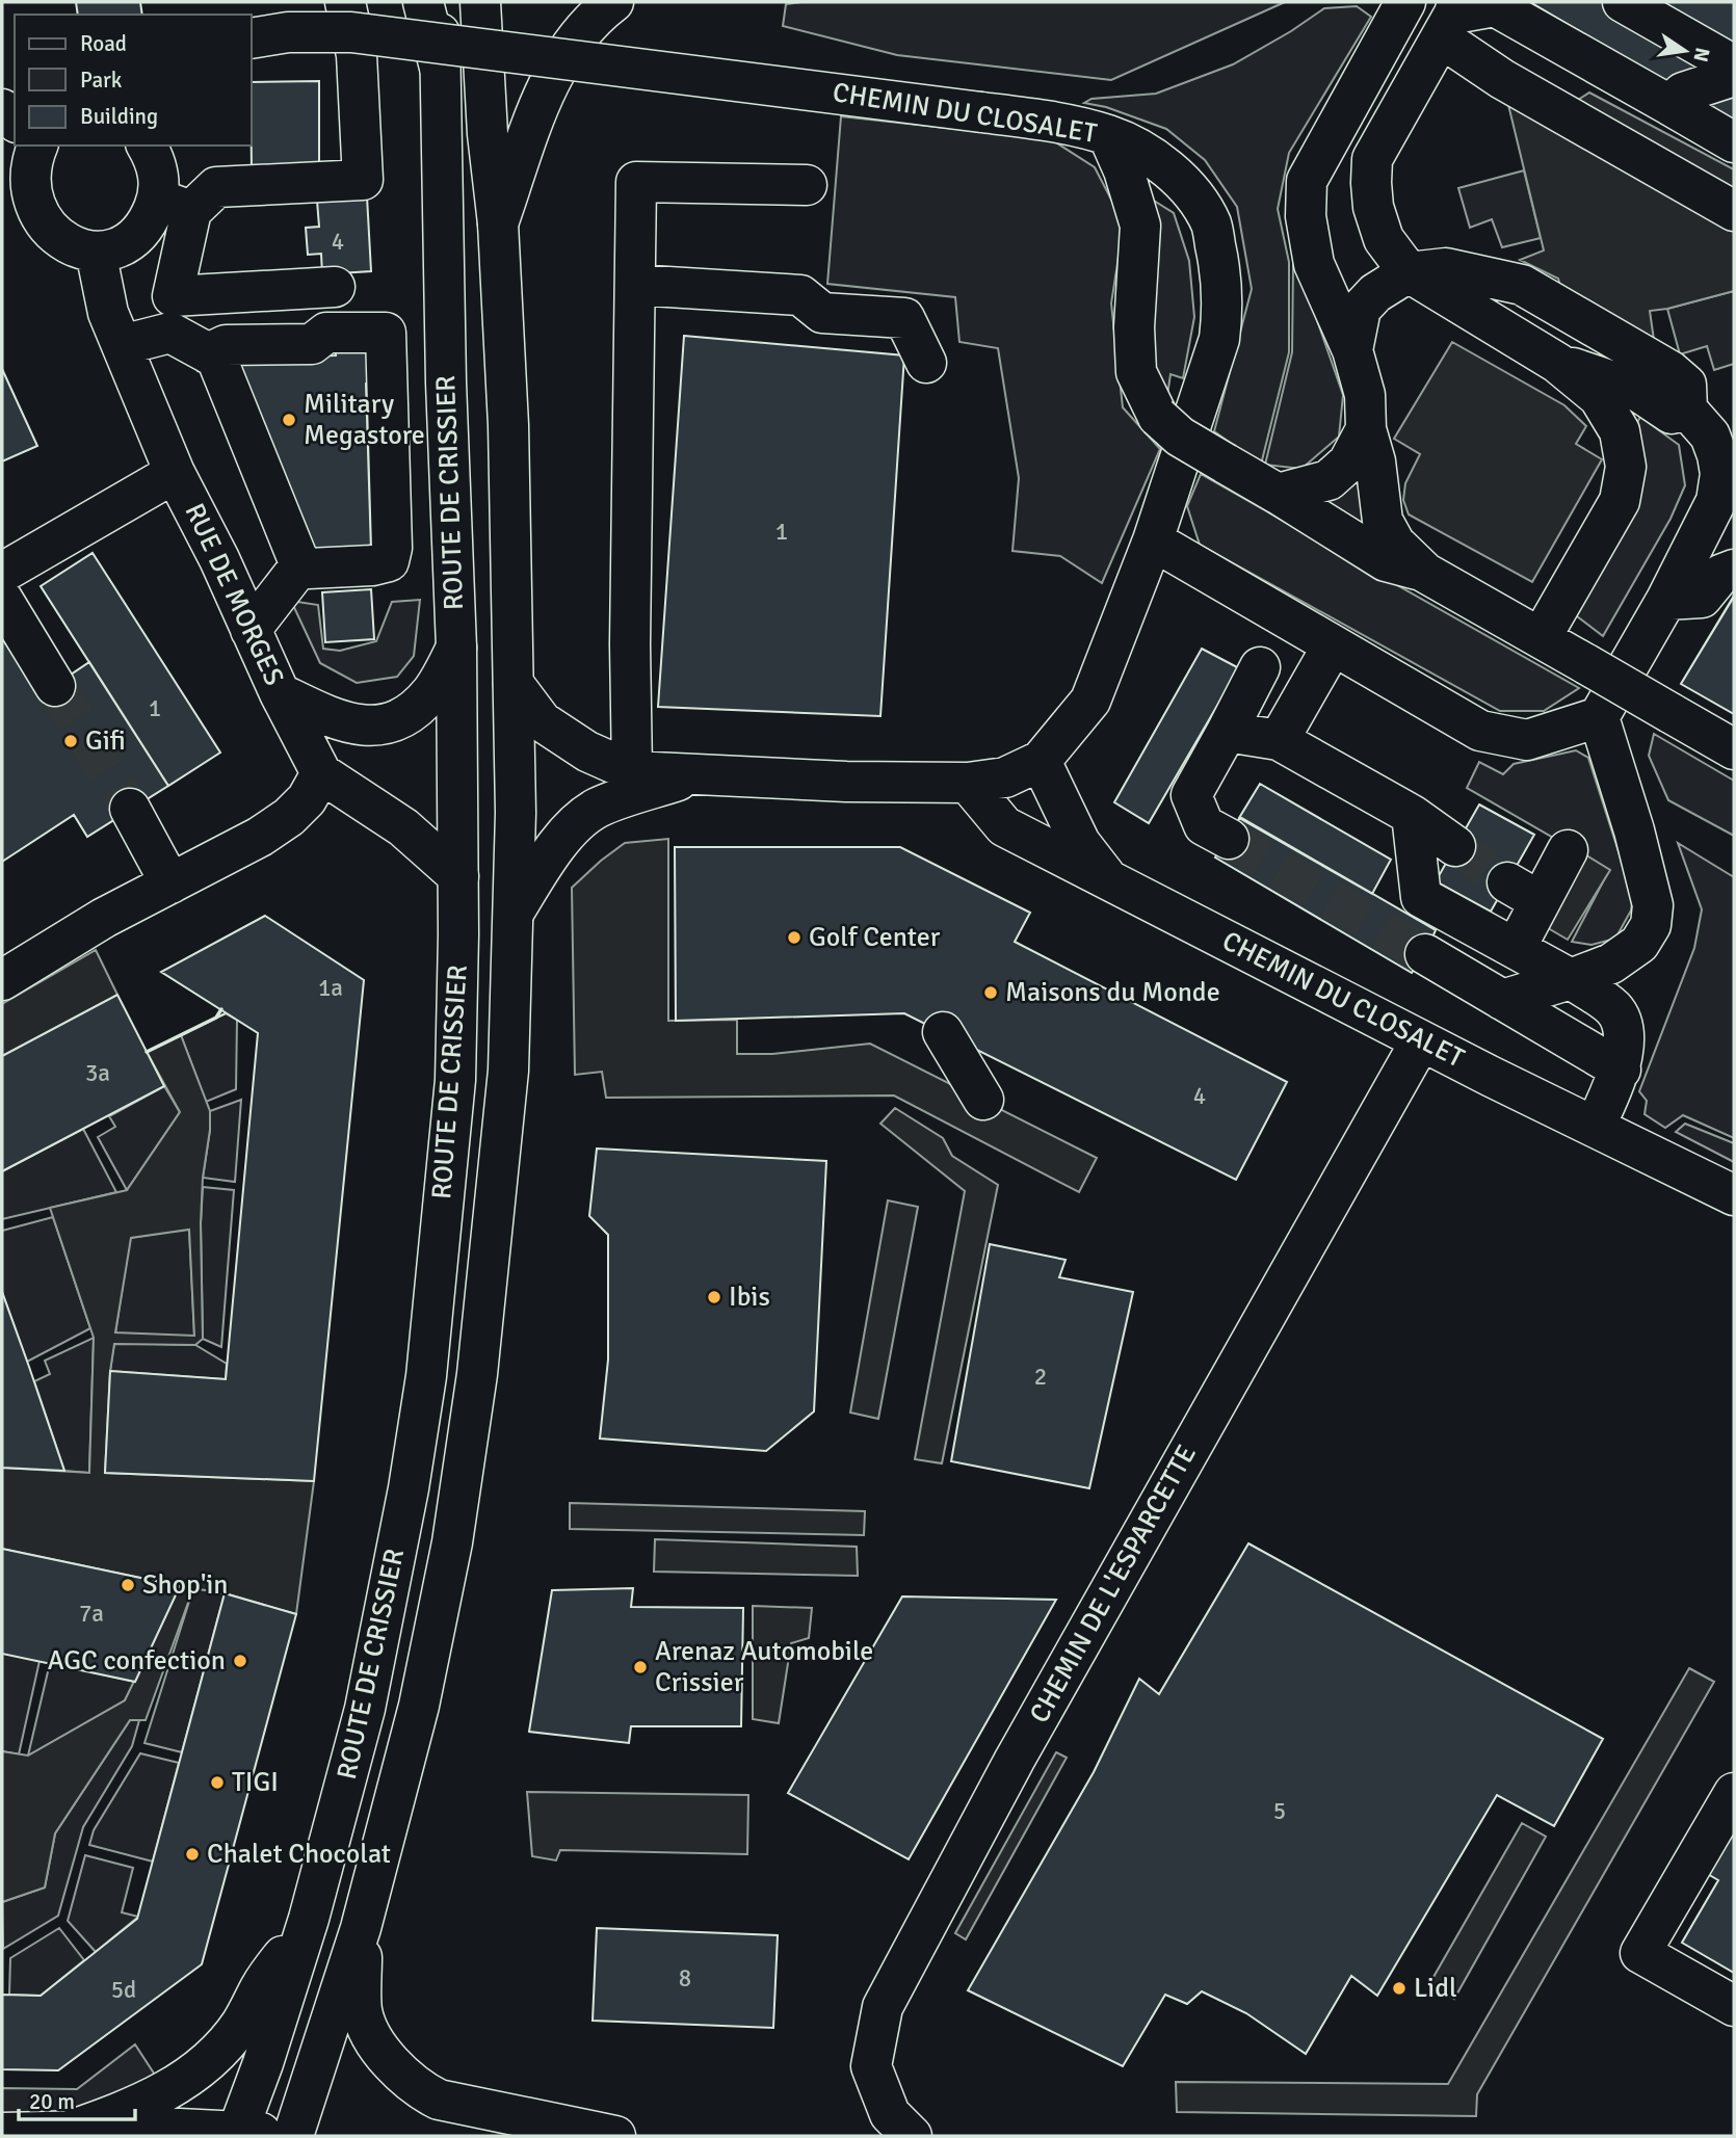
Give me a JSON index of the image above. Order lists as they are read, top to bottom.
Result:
{
  "streets": {
    "main road": [
      "CHEMIN DU CLOSALET",
      "ROUTE DE CRISSIER",
      "RUE DE MORGES",
      "CHEMIN DE L'ESPARCETTE"
    ]
  },
  "crossings": [
    ["CHEMIN DU CLOSALET", "ROUTE DE CRISSIER"],
    ["CHEMIN DU CLOSALET", "CHEMIN DE L'ESPARCETTE"],
    ["ROUTE DE CRISSIER", "RUE DE MORGES"]
  ],
  "places": [
    "Military Megastore",
    "Gifi",
    "Golf Center",
    "Maisons du Monde",
    "Ibis",
    "Shop'in",
    "AGC confection",
    "Arenaz Automobile Crissier",
    "TIGI",
    "Chalet Chocolat",
    "Lidl"
  ],
  "house_numbers": [
    "4",
    "1",
    "1",
    "1a",
    "3a",
    "4",
    "2",
    "7a",
    "5",
    "8",
    "5d"
  ],
  "legend": ["Road", "Park", "Building"],
  "scale_bar": "20 m",
  "north": "right"
}
